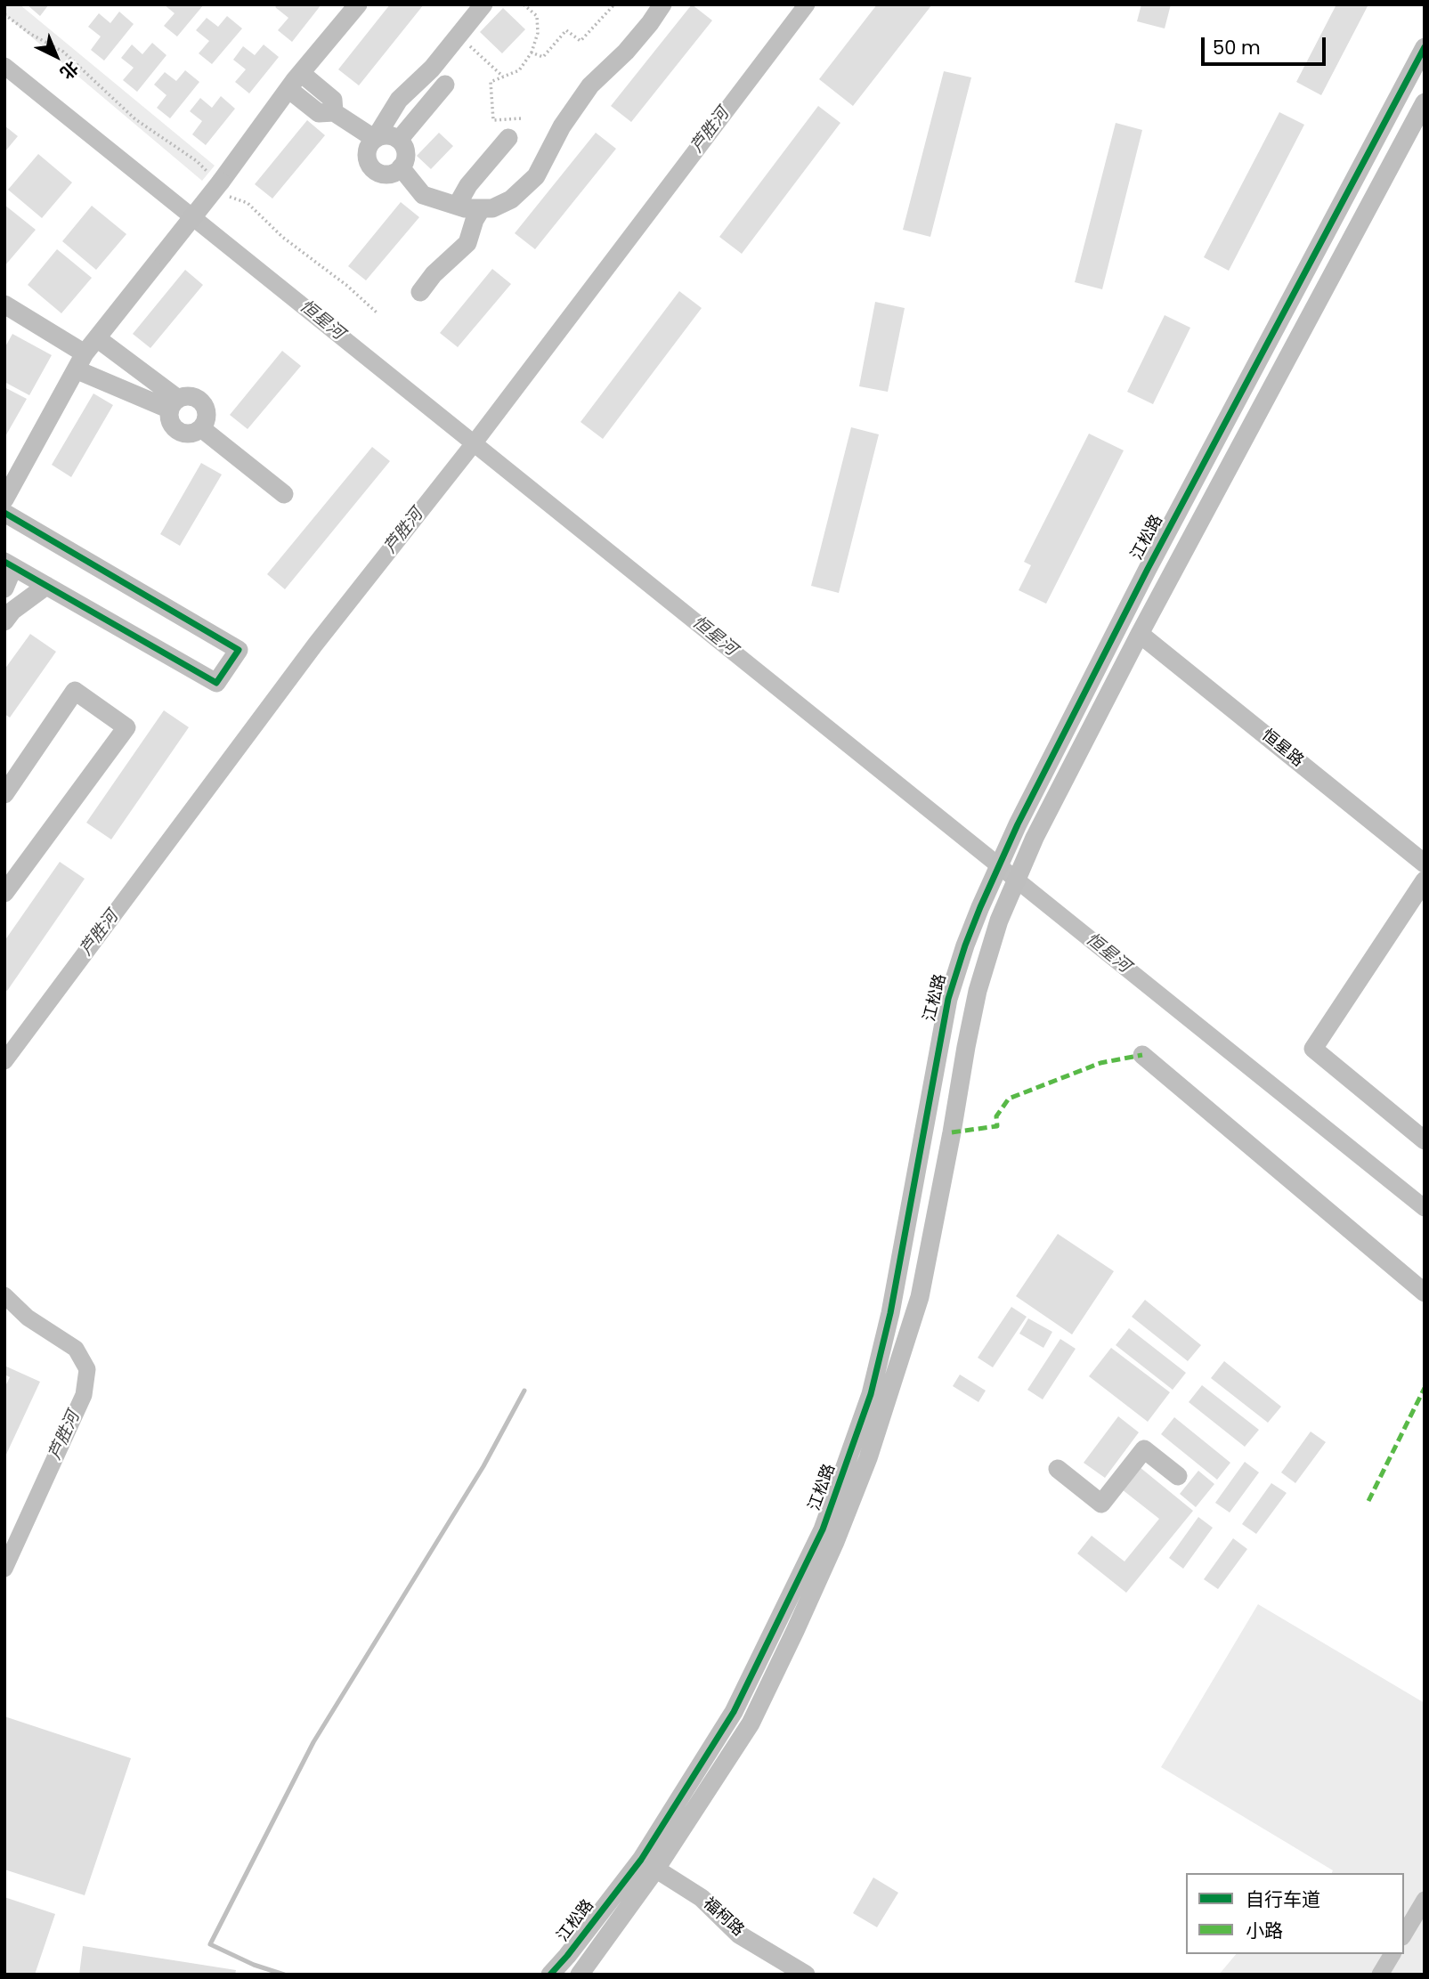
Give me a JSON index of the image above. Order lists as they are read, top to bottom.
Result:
{
  "streets": {
    "street": ["江松路", "恒星路", "福柯路"]
  },
  "crossings": [
    ["江松路", "恒星路"],
    ["江松路", "福柯路"]
  ],
  "water": ["芦胜河", "恒星河"],
  "legend": ["自行车道", "小路"],
  "scale_bar": "50 m",
  "north": "bottom right"
}
